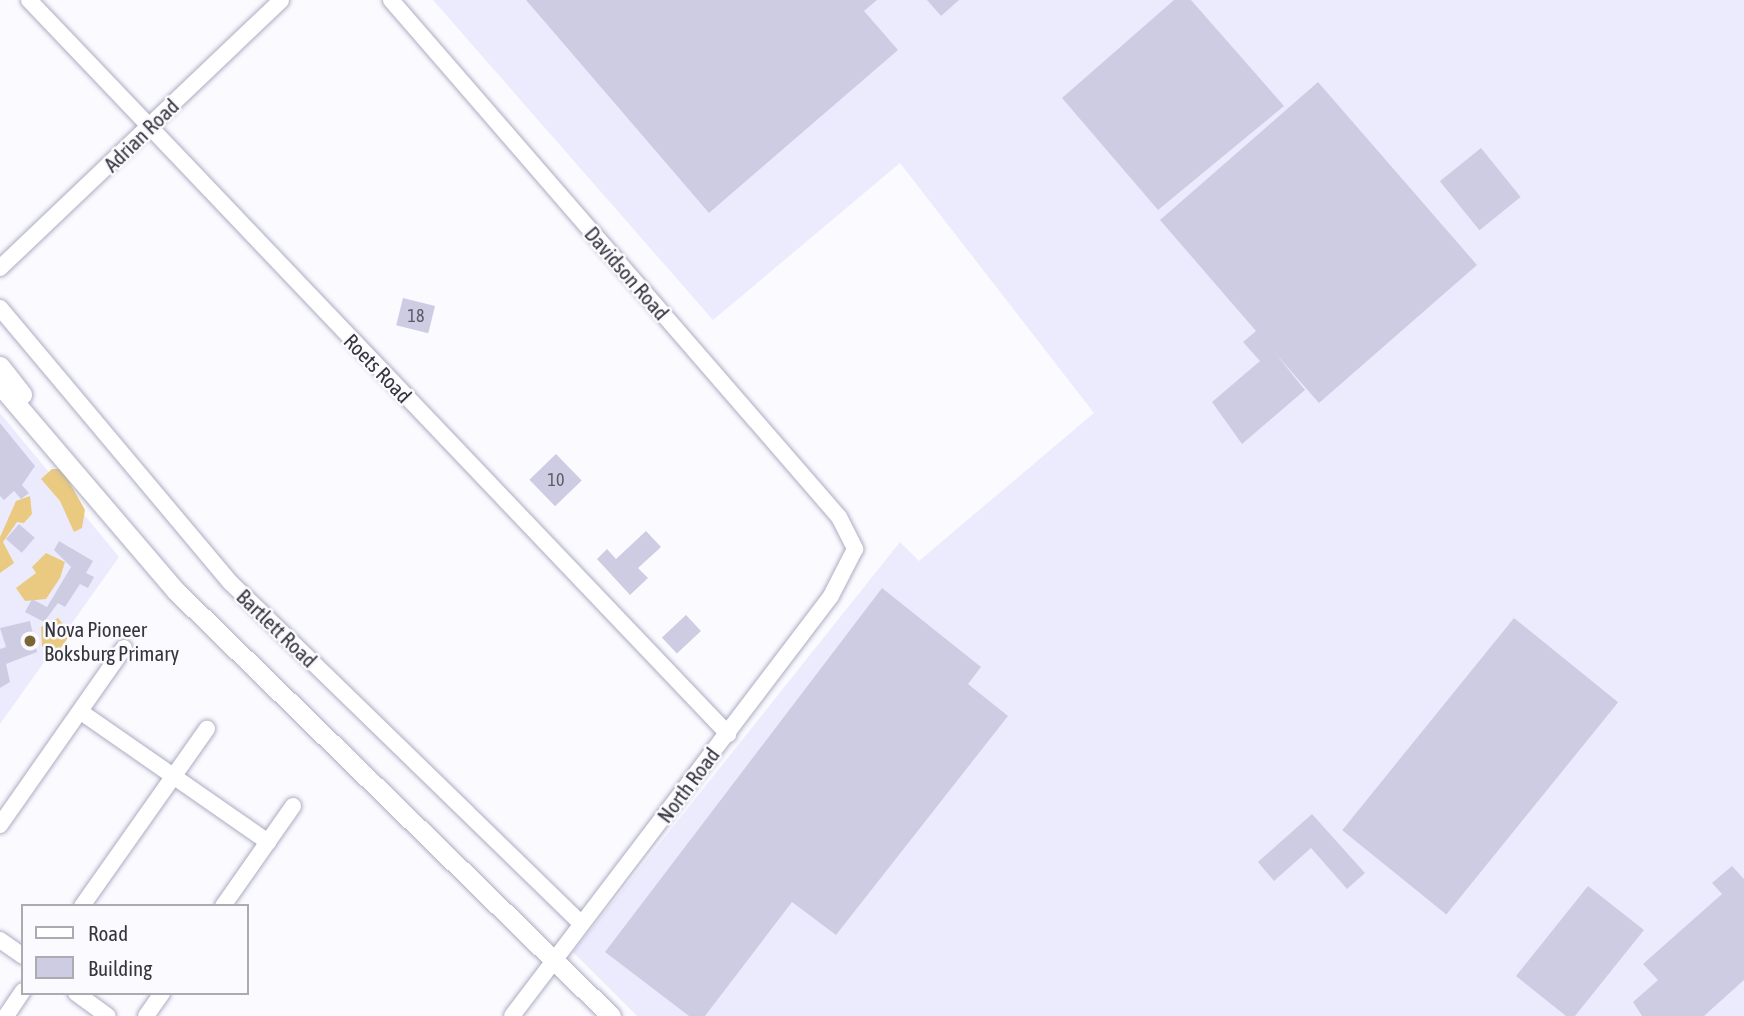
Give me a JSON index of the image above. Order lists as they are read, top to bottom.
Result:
{
  "streets": {
    "street": [
      "Adrian Road",
      "Davidson Road",
      "Roets Road",
      "Bartlett Road",
      "North Road"
    ]
  },
  "crossings": [
    ["Adrian Road", "Roets Road"],
    ["Davidson Road", "North Road"],
    ["Roets Road", "North Road"],
    ["Bartlett Road", "North Road"]
  ],
  "places": ["Nova Pioneer Boksburg Primary"],
  "house_numbers": ["18", "10"],
  "legend": ["Road", "Building"]
}
